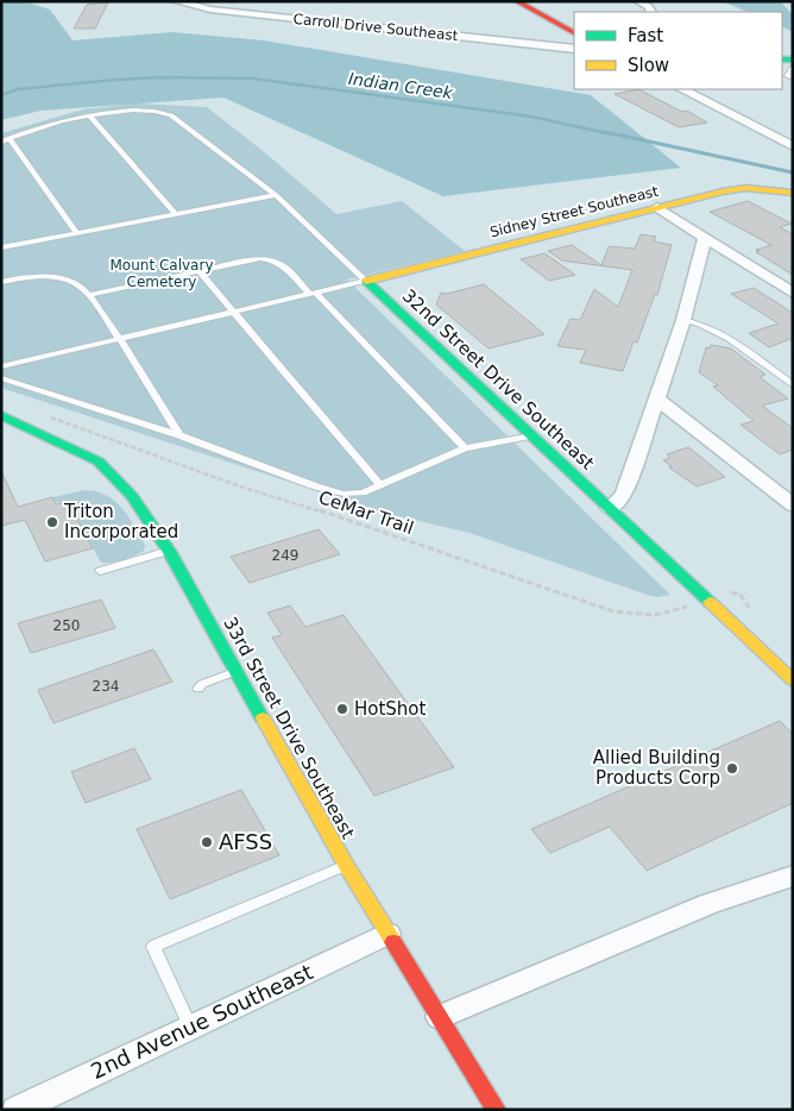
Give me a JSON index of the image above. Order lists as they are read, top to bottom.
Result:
{
  "streets": {
    "street": [
      "Carroll Drive Southeast",
      "Sidney Street Southeast",
      "32nd Street Drive Southeast",
      "33rd Street Drive Southeast",
      "2nd Avenue Southeast"
    ],
    "path": ["CeMar Trail"]
  },
  "crossings": [
    ["Sidney Street Southeast", "32nd Street Drive Southeast"],
    ["33rd Street Drive Southeast", "2nd Avenue Southeast"]
  ],
  "water": ["Indian Creek"],
  "parks": ["Mount Calvary Cemetery"],
  "places": [
    "Triton Incorporated",
    "HotShot",
    "Allied Building Products Corp",
    "AFSS"
  ],
  "house_numbers": ["249", "250", "234"],
  "legend": ["Fast", "Slow"]
}
